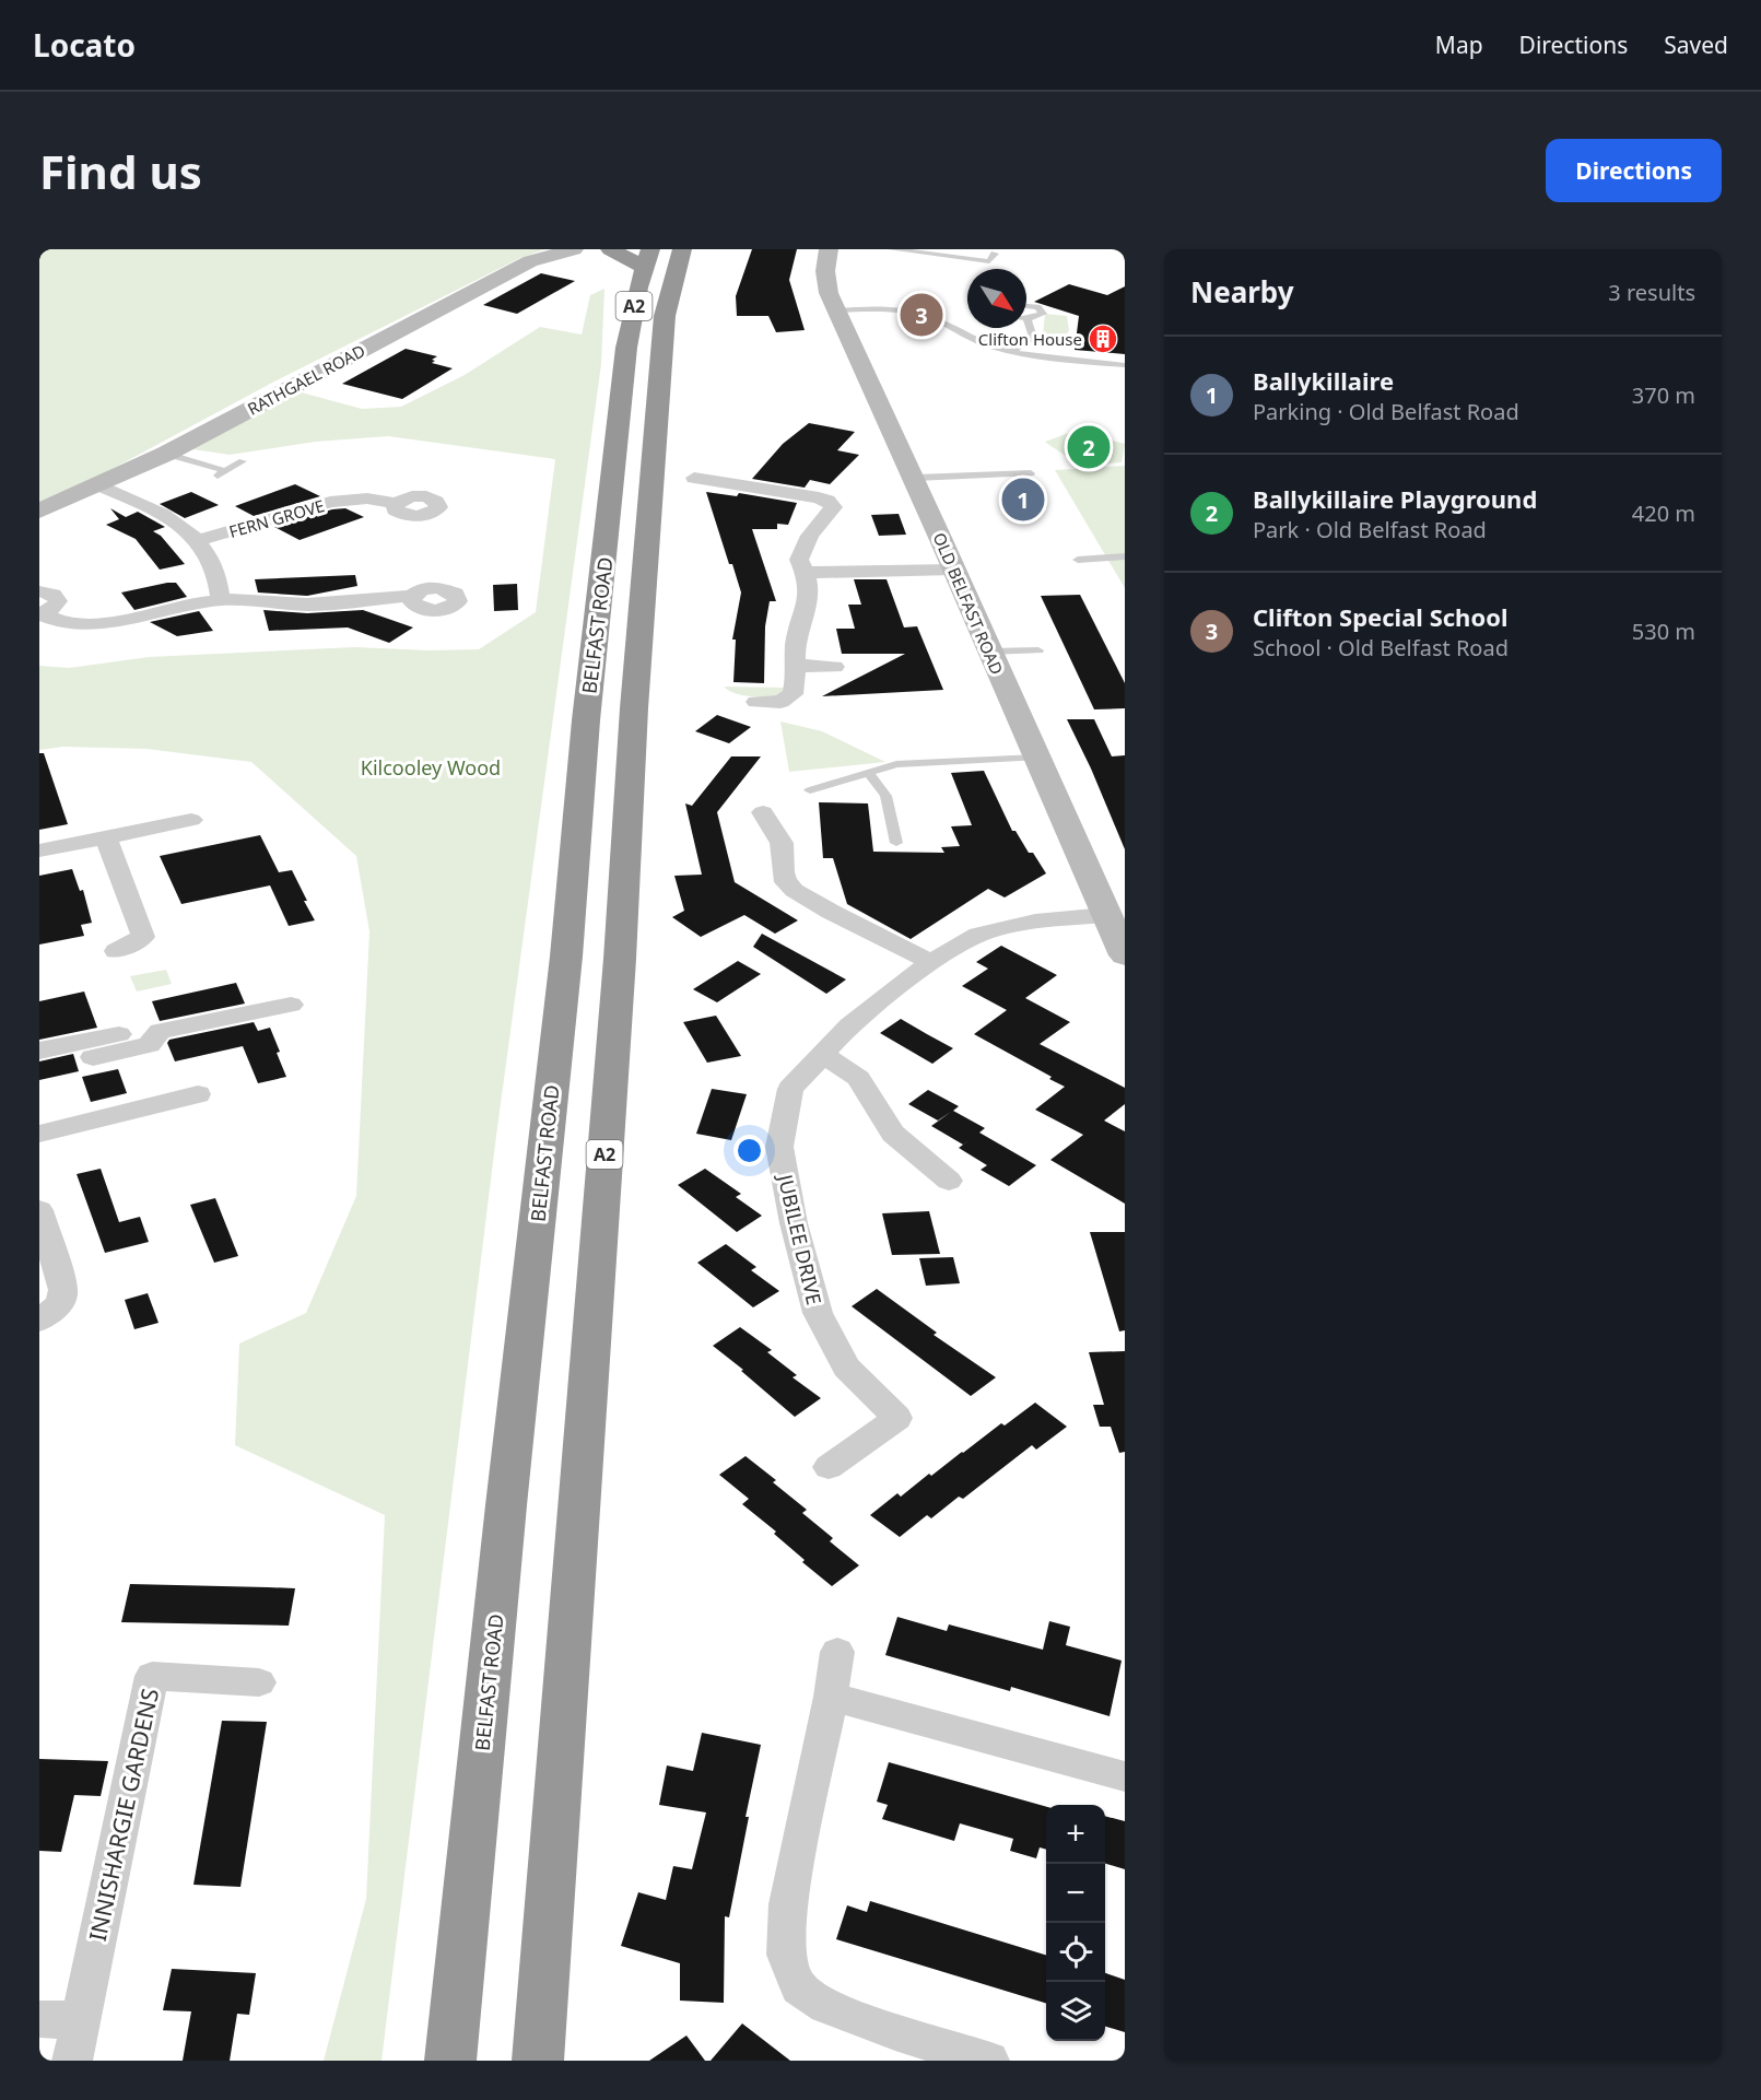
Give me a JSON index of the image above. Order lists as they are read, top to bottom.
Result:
{
  "streets": {
    "highway": ["A2", "BELFAST ROAD"],
    "street": [
      "RATHGAEL ROAD",
      "FERN GROVE",
      "OLD BELFAST ROAD",
      "JUBILEE DRIVE",
      "INNISHARGIE GARDENS"
    ]
  },
  "crossings": [
    ["RATHGAEL ROAD", "FERN GROVE"],
    ["OLD BELFAST ROAD", "JUBILEE DRIVE"]
  ],
  "parks": ["Kilcooley Wood"],
  "places": {
    "building": ["Clifton House"]
  },
  "north": "bottom right",
  "page": {
    "header": "Locato",
    "nav": ["Map", "Directions", "Saved"],
    "buttons": "Directions",
    "title": "Find us",
    "heading": ["Nearby", "3 results"],
    "pins": ["3", "2", "1"],
    "list": [
      {
        "mark": "1",
        "name": "Ballykillaire",
        "note": "Parking · Old Belfast Road",
        "value": "370 m"
      },
      {
        "mark": "2",
        "name": "Ballykillaire Playground",
        "note": "Park · Old Belfast Road",
        "value": "420 m"
      },
      {
        "mark": "3",
        "name": "Clifton Special School",
        "note": "School · Old Belfast Road",
        "value": "530 m"
      }
    ],
    "map_buttons": ["+", "−"]
  }
}
